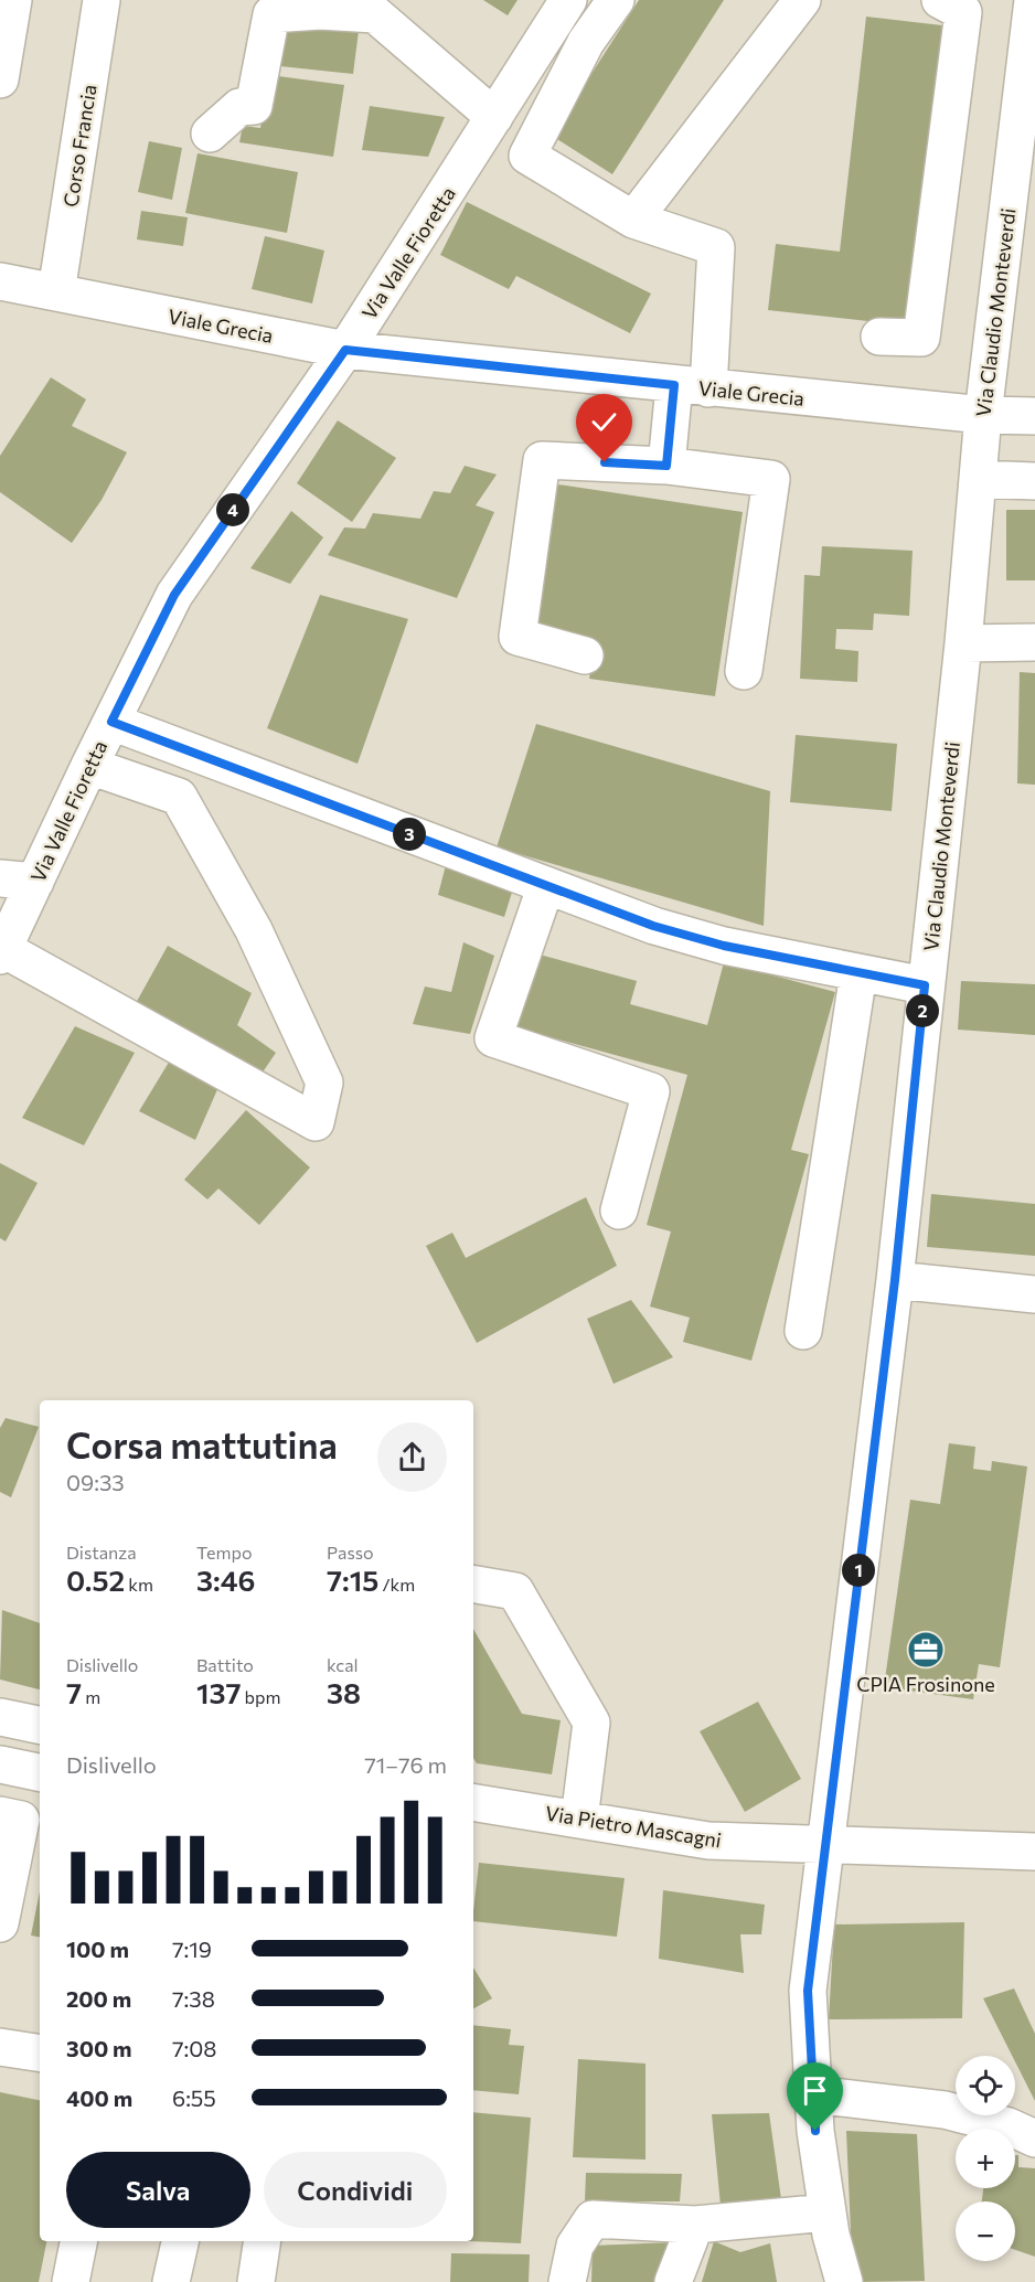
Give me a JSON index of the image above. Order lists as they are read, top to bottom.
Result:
{
  "streets": {
    "street": [
      "Corso Francia",
      "Via Valle Fioretta",
      "Via Claudio Monteverdi",
      "Viale Grecia",
      "Via Pietro Mascagni"
    ]
  },
  "crossings": [
    ["Corso Francia", "Viale Grecia"],
    ["Via Valle Fioretta", "Viale Grecia"],
    ["Via Claudio Monteverdi", "Viale Grecia"],
    ["Via Claudio Monteverdi", "Via Pietro Mascagni"]
  ],
  "places": {
    "office": ["CPIA Frosinone"]
  },
  "page": {
    "pins": [
      "4",
      "3",
      "2",
      "1"
    ],
    "heading": ["Corsa mattutina", "09:33"],
    "stats": [
      ["Distanza", "0.52 km"],
      ["Tempo", "3:46"],
      ["Passo", "7:15 /km"],
      ["Dislivello", "7 m"],
      ["Battito", "137 bpm"],
      ["kcal", "38"]
    ],
    "chart": ["Dislivello", "71–76 m"],
    "list": [
      {
        "name": "100 m",
        "note": "7:19"
      },
      {
        "name": "200 m",
        "note": "7:38"
      },
      {
        "name": "300 m",
        "note": "7:08"
      },
      {
        "name": "400 m",
        "note": "6:55"
      }
    ],
    "map_buttons": ["+", "−"],
    "buttons": ["Salva", "Condividi"]
  }
}
